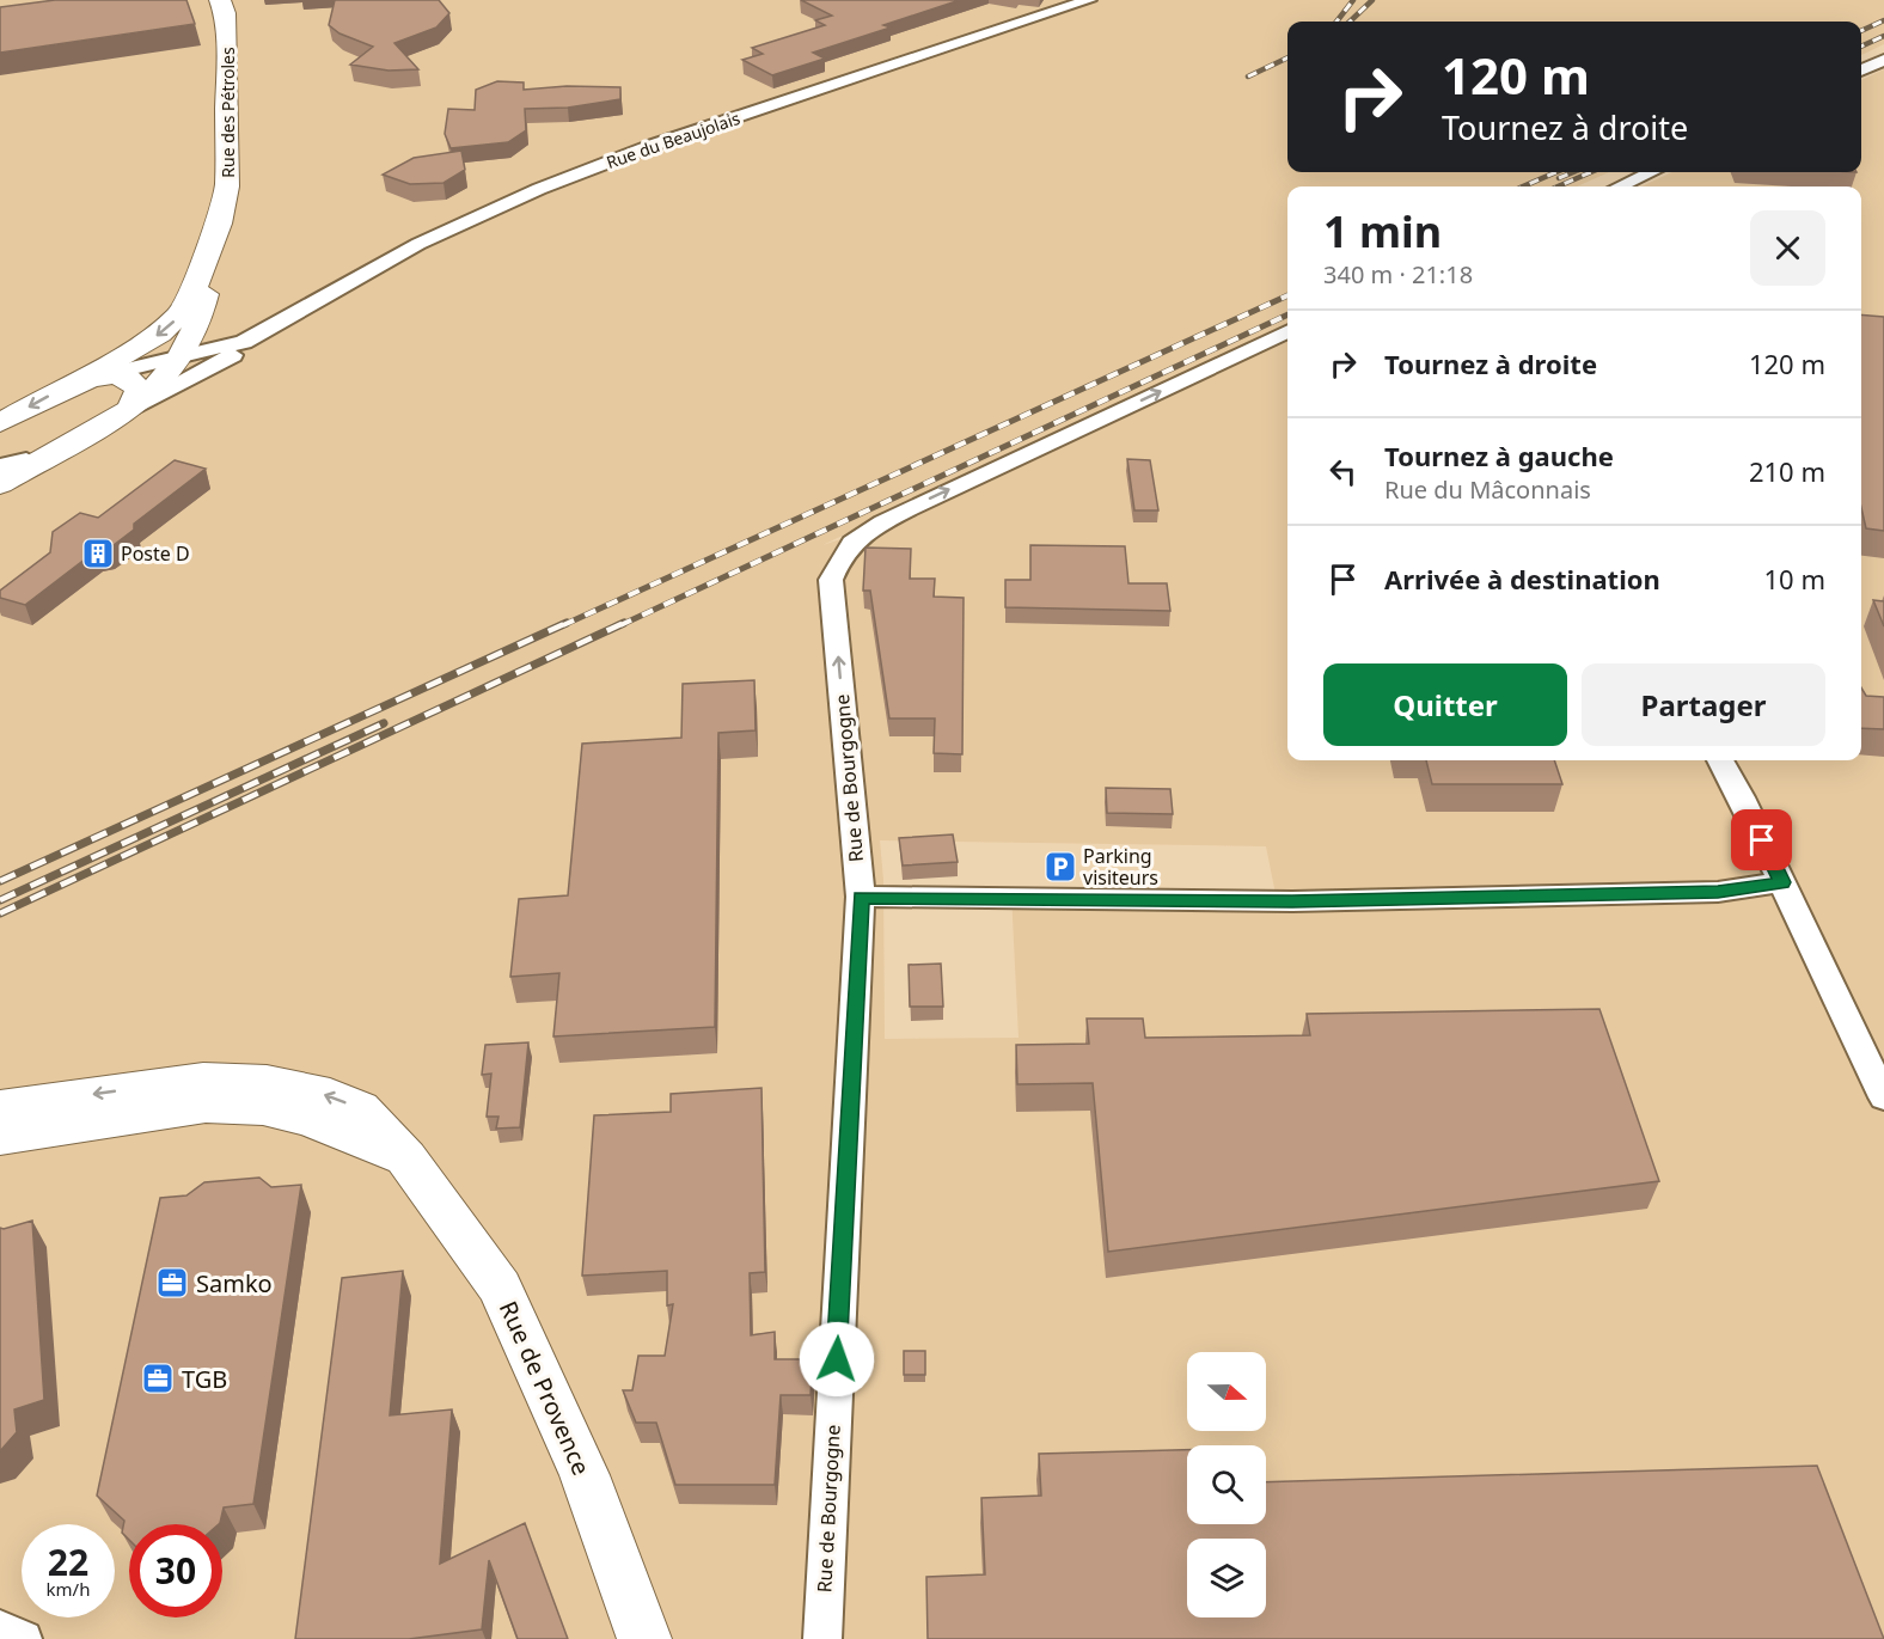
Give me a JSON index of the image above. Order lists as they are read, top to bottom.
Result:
{
  "streets": {
    "main road": ["Rue des Pétroles", "Rue de Provence"],
    "street": ["Rue du Beaujolais", "Rue de Bourgogne"]
  },
  "crossings": [
    ["Rue des Pétroles", "Rue du Beaujolais"]
  ],
  "one_way": ["Rue de Bourgogne"],
  "places": {
    "building": ["Poste D"],
    "parking": ["Parking visiteurs"],
    "office": ["Samko", "TGB"]
  },
  "north": "right",
  "page": {
    "turn": ["120 m", "Tournez à droite"],
    "heading": ["1 min", "340 m · 21:18"],
    "list": [
      {
        "name": "Tournez à droite",
        "value": "120 m"
      },
      {
        "name": "Tournez à gauche",
        "note": "Rue du Mâconnais",
        "value": "210 m"
      },
      {
        "name": "Arrivée à destination",
        "value": "10 m"
      }
    ],
    "buttons": ["Quitter", "Partager"],
    "speed": "22 km/h",
    "limit": "30"
  }
}
